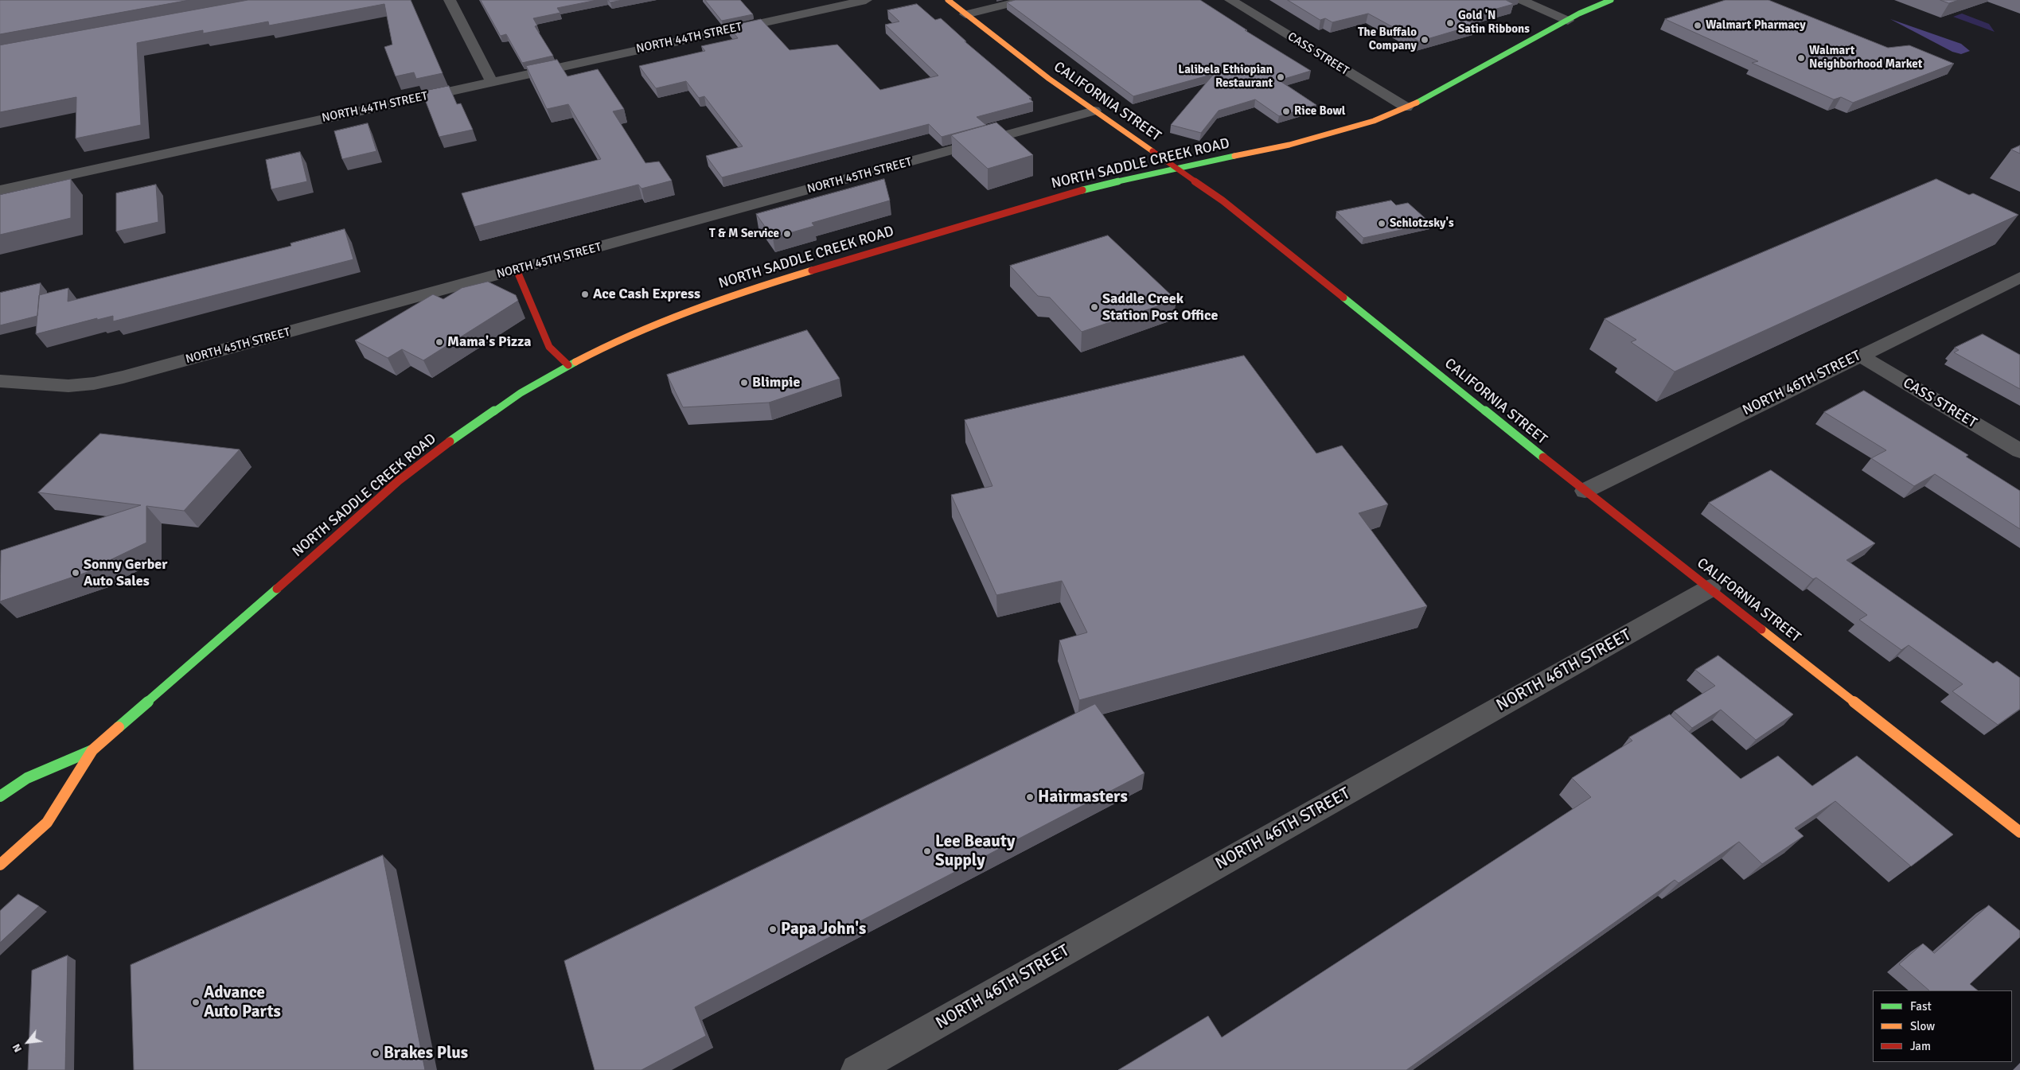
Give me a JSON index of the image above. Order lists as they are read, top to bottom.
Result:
{
  "streets": {
    "main road": ["CALIFORNIA STREET", "NORTH SADDLE CREEK ROAD"],
    "street": [
      "NORTH 44TH STREET",
      "CASS STREET",
      "NORTH 45TH STREET",
      "NORTH 46TH STREET"
    ]
  },
  "crossings": [
    ["CASS STREET", "NORTH SADDLE CREEK ROAD"],
    ["CASS STREET", "NORTH 46TH STREET"],
    ["CALIFORNIA STREET", "NORTH SADDLE CREEK ROAD"],
    ["CALIFORNIA STREET", "NORTH 45TH STREET"],
    ["CALIFORNIA STREET", "NORTH 46TH STREET"]
  ],
  "places": [
    "Gold 'N Satin Ribbons",
    "Walmart Pharmacy",
    "The Buffalo Company",
    "Walmart Neighborhood Market",
    "Lalibela Ethiopian Restaurant",
    "Rice Bowl",
    "Schlotzsky's",
    "T & M Service",
    "Ace Cash Express",
    "Saddle Creek Station Post Office",
    "Mama's Pizza",
    "Blimpie",
    "Sonny Gerber Auto Sales",
    "Hairmasters",
    "Lee Beauty Supply",
    "Papa John's",
    "Advance Auto Parts",
    "Brakes Plus"
  ],
  "legend": ["Fast", "Slow", "Jam"],
  "north": "bottom left"
}
